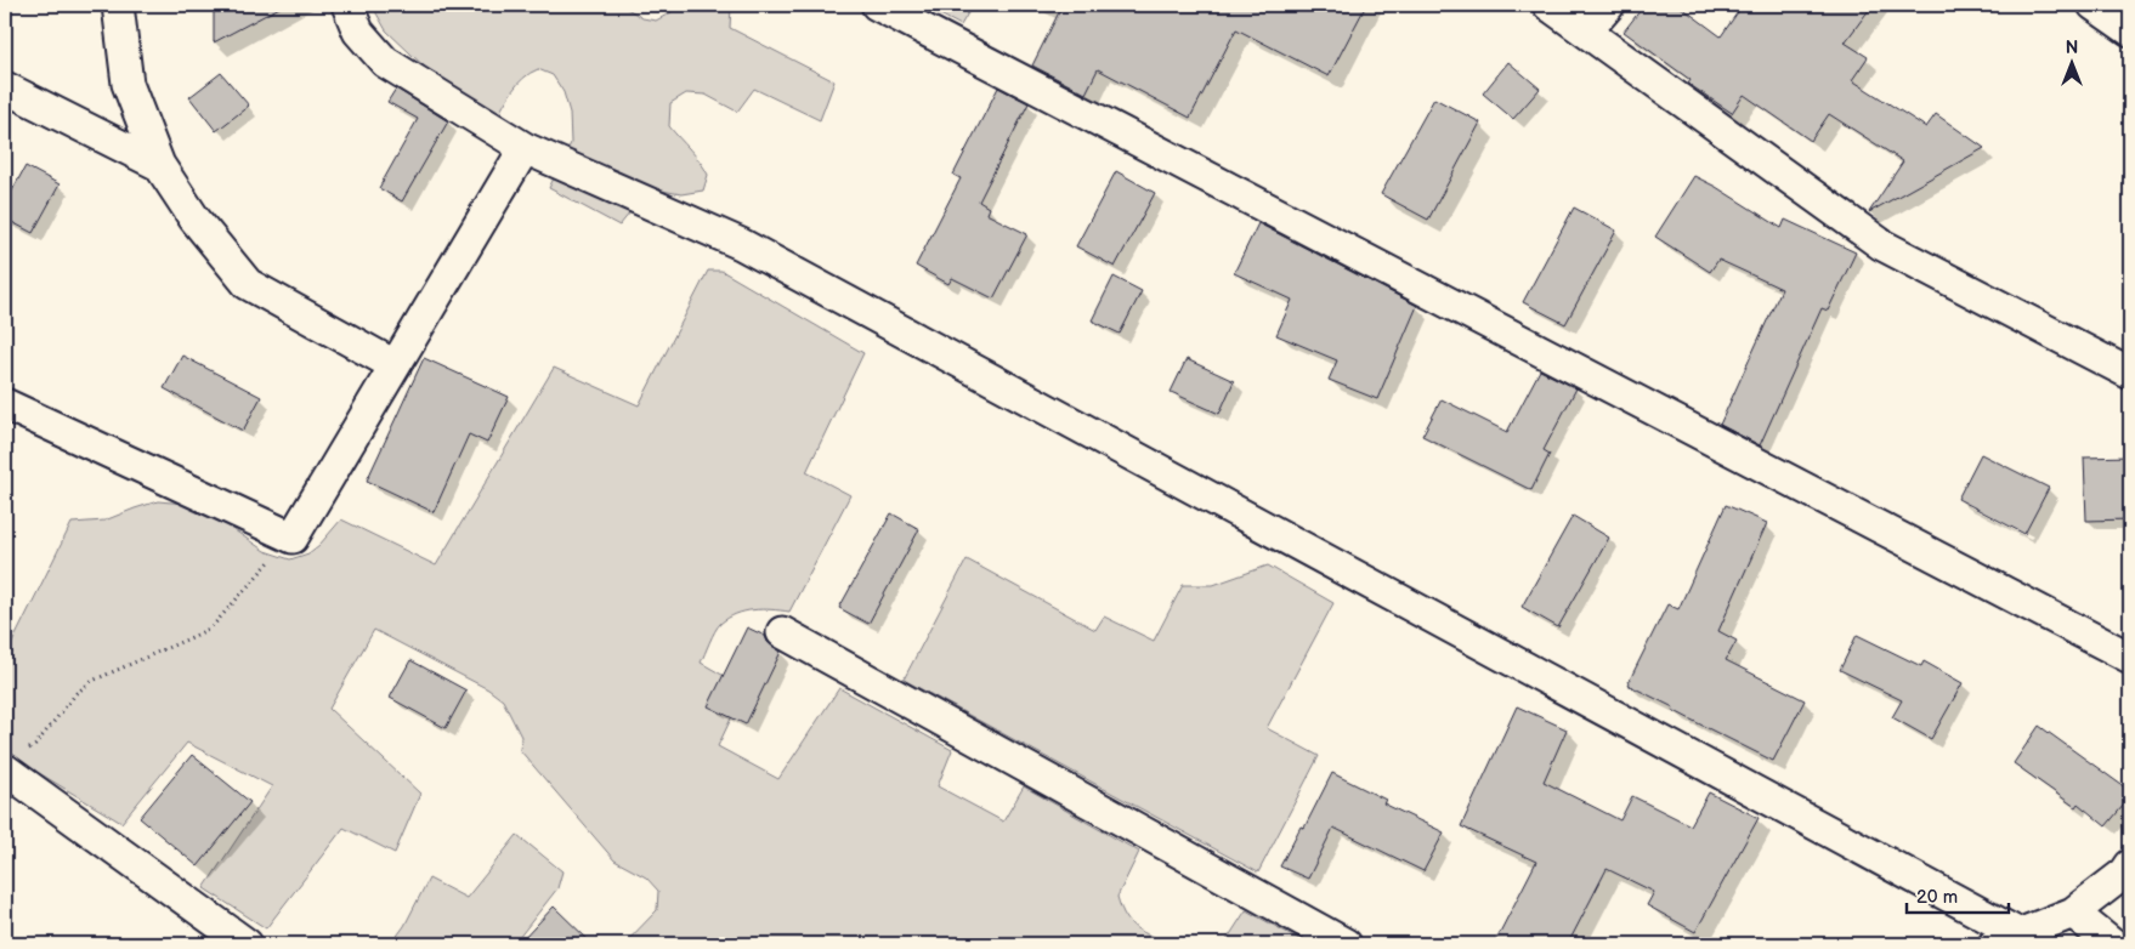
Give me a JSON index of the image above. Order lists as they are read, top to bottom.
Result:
{
  "scale_bar": "20 m",
  "north": "top"
}
